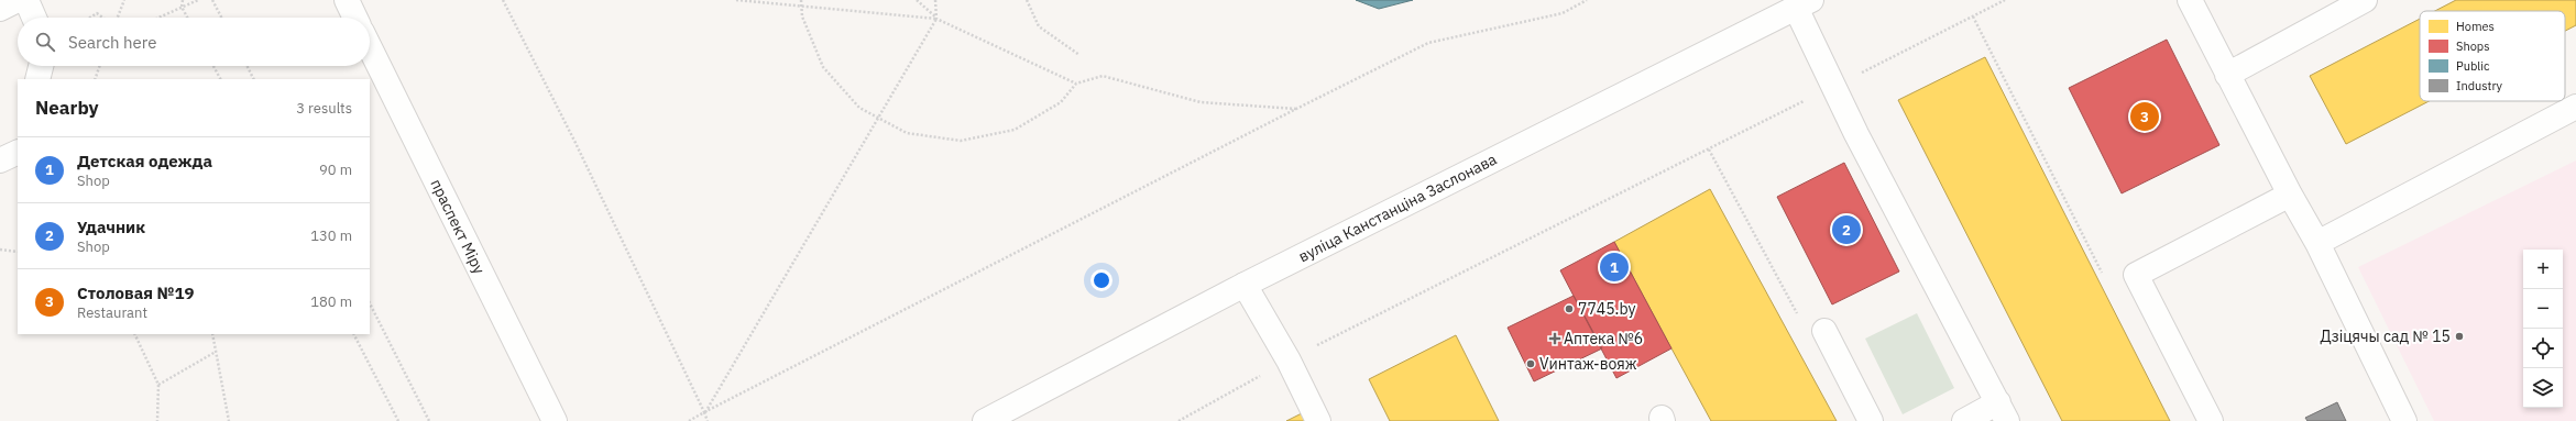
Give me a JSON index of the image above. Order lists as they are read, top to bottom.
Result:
{
  "streets": {
    "main road": ["вуліца Канстанціна Заслонава", "праспект Міру"]
  },
  "places": {
    "other": ["7745.by", "Дзіцячы сад № 15", "Vинтаж-вояж"],
    "health": ["Аптека №6"]
  },
  "legend": [
    "Homes",
    "Shops",
    "Public",
    "Industry"
  ],
  "page": {
    "search": "Search here",
    "heading": ["Nearby", "3 results"],
    "pins": ["3", "2", "1"],
    "list": [
      {
        "mark": "1",
        "name": "Детская одежда",
        "note": "Shop",
        "value": "90 m"
      },
      {
        "mark": "2",
        "name": "Удачник",
        "note": "Shop",
        "value": "130 m"
      },
      {
        "mark": "3",
        "name": "Столовая №19",
        "note": "Restaurant",
        "value": "180 m"
      }
    ],
    "map_buttons": ["+", "−"]
  }
}
